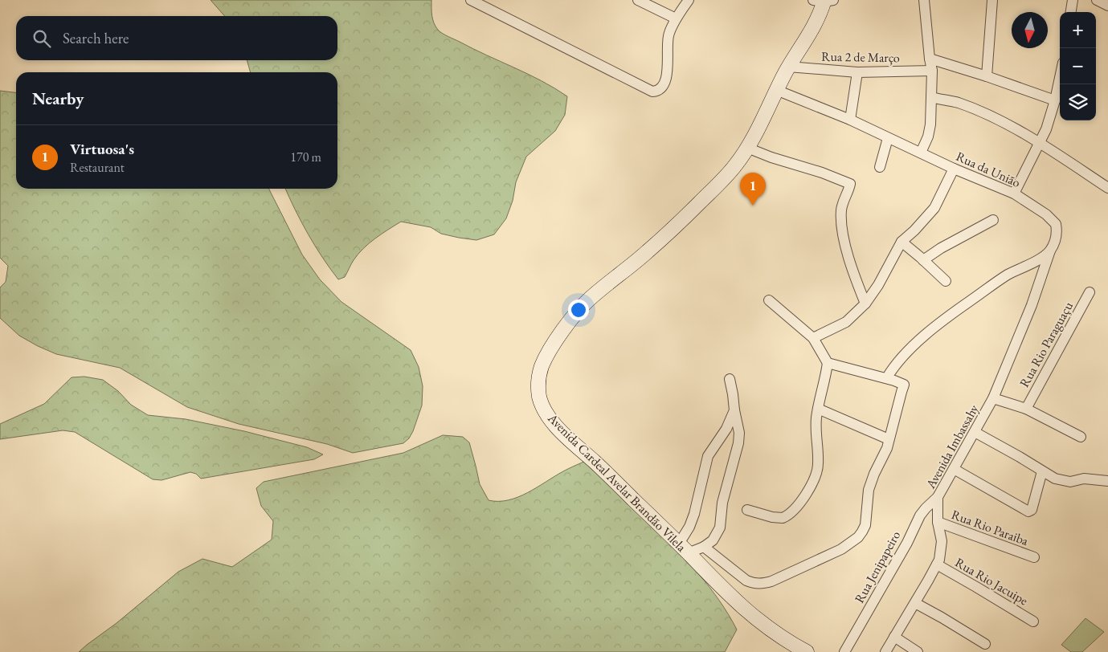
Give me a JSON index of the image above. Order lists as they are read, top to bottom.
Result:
{
  "streets": {
    "main road": ["Avenida Cardeal Avelar Brandão Vilela"],
    "street": [
      "Rua 2 de Março",
      "Rua da União",
      "Rua Rio Paraguaçu",
      "Avenida Imbassahy",
      "Rua Rio Paraiba",
      "Rua Jenipapeiro",
      "Rua Rio Jacuipe"
    ]
  },
  "crossings": [
    ["Rua 2 de Março", "Avenida Cardeal Avelar Brandão Vilela"],
    ["Rua da União", "Avenida Imbassahy"],
    ["Rua da União", "Avenida Cardeal Avelar Brandão Vilela"],
    ["Avenida Imbassahy", "Rua Rio Paraiba"],
    ["Avenida Imbassahy", "Rua Jenipapeiro"],
    ["Avenida Imbassahy", "Rua Rio Jacuipe"]
  ],
  "north": "bottom",
  "page": {
    "map_buttons": ["+", "−"],
    "search": "Search here",
    "heading": "Nearby",
    "list": [
      {
        "mark": "1",
        "name": "Virtuosa's",
        "note": "Restaurant",
        "value": "170 m"
      }
    ],
    "pins": "1"
  }
}
